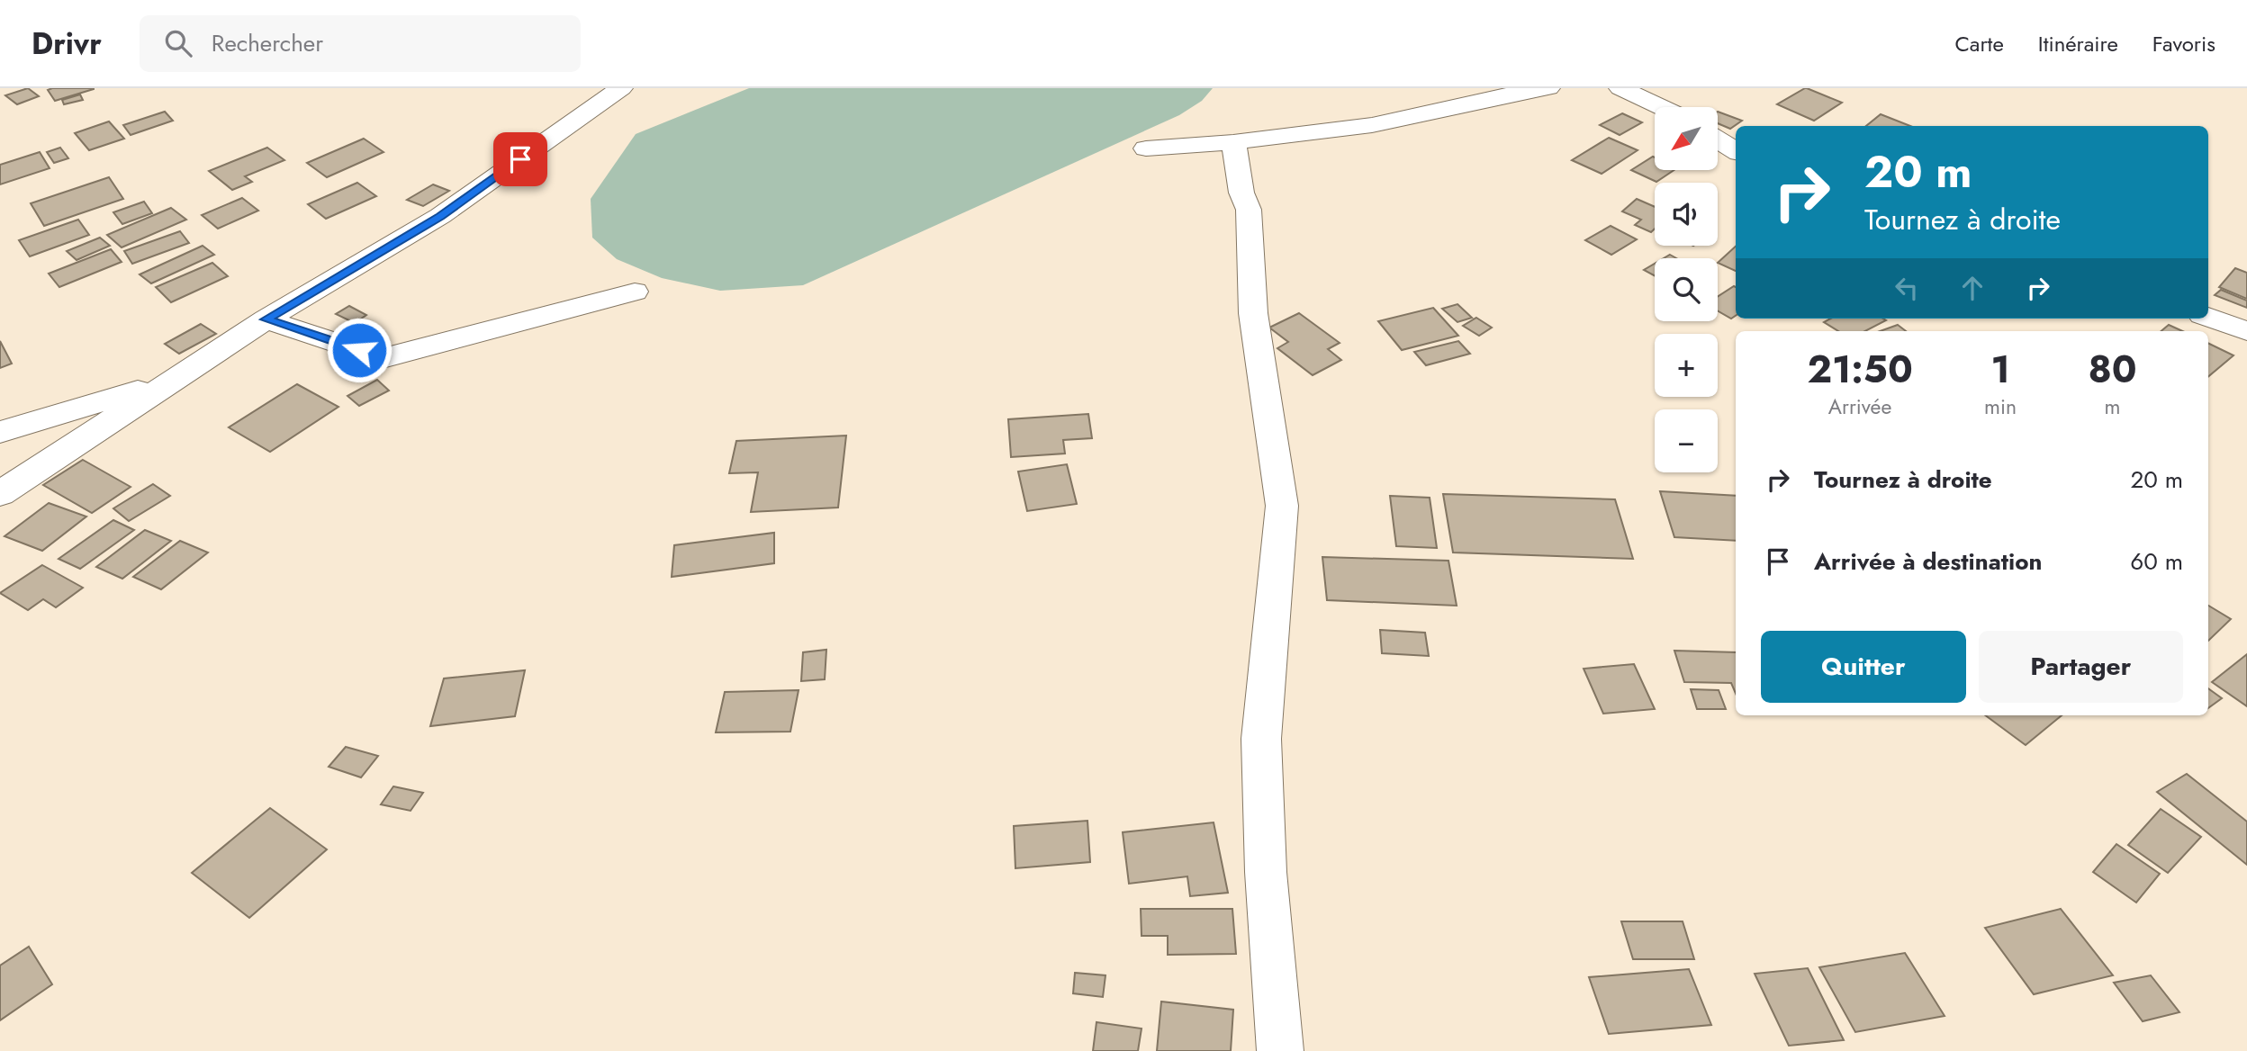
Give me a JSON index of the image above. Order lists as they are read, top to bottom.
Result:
{
  "north": "bottom left",
  "page": {
    "header": "Drivr",
    "search": "Rechercher",
    "nav": ["Carte", "Itinéraire", "Favoris"],
    "map_buttons": ["+", "−"],
    "turn": ["20 m", "Tournez à droite"],
    "eta": [
      "21:50",
      "Arrivée",
      "1",
      "min",
      "80",
      "m"
    ],
    "list": [
      {
        "name": "Tournez à droite",
        "value": "20 m"
      },
      {
        "name": "Arrivée à destination",
        "value": "60 m"
      }
    ],
    "buttons": ["Quitter", "Partager"]
  }
}
